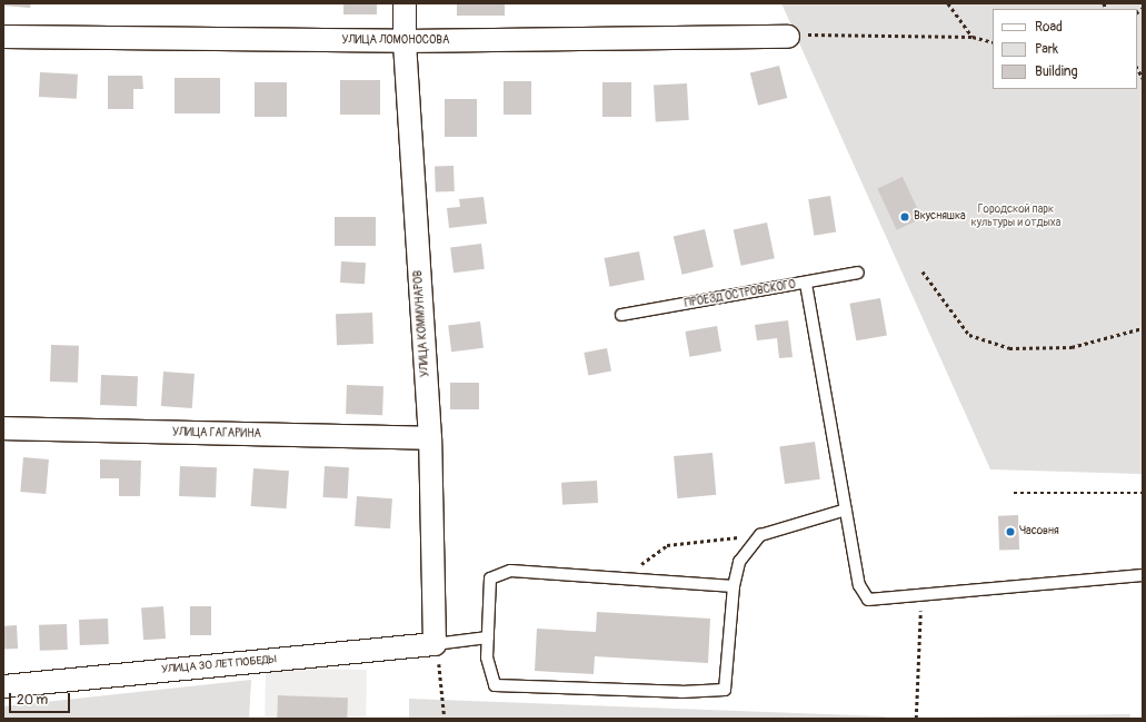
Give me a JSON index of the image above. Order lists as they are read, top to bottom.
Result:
{
  "streets": {
    "street": [
      "УЛИЦА ЛОМОНОСОВА",
      "УЛИЦА КОММУНАРОВ",
      "УЛИЦА ГАГАРИНА",
      "УЛИЦА 30 ЛЕТ ПОБЕДЫ"
    ],
    "lane": ["ПРОЕЗД ОСТРОВСКОГО"]
  },
  "crossings": [
    ["УЛИЦА ЛОМОНОСОВА", "УЛИЦА КОММУНАРОВ"],
    ["УЛИЦА КОММУНАРОВ", "УЛИЦА ГАГАРИНА"],
    ["УЛИЦА КОММУНАРОВ", "УЛИЦА 30 ЛЕТ ПОБЕДЫ"]
  ],
  "parks": ["Городской парк культуры и отдыха"],
  "places": ["Вкусняшка", "Часовня"],
  "legend": ["Road", "Park", "Building"],
  "scale_bar": "20 m"
}
